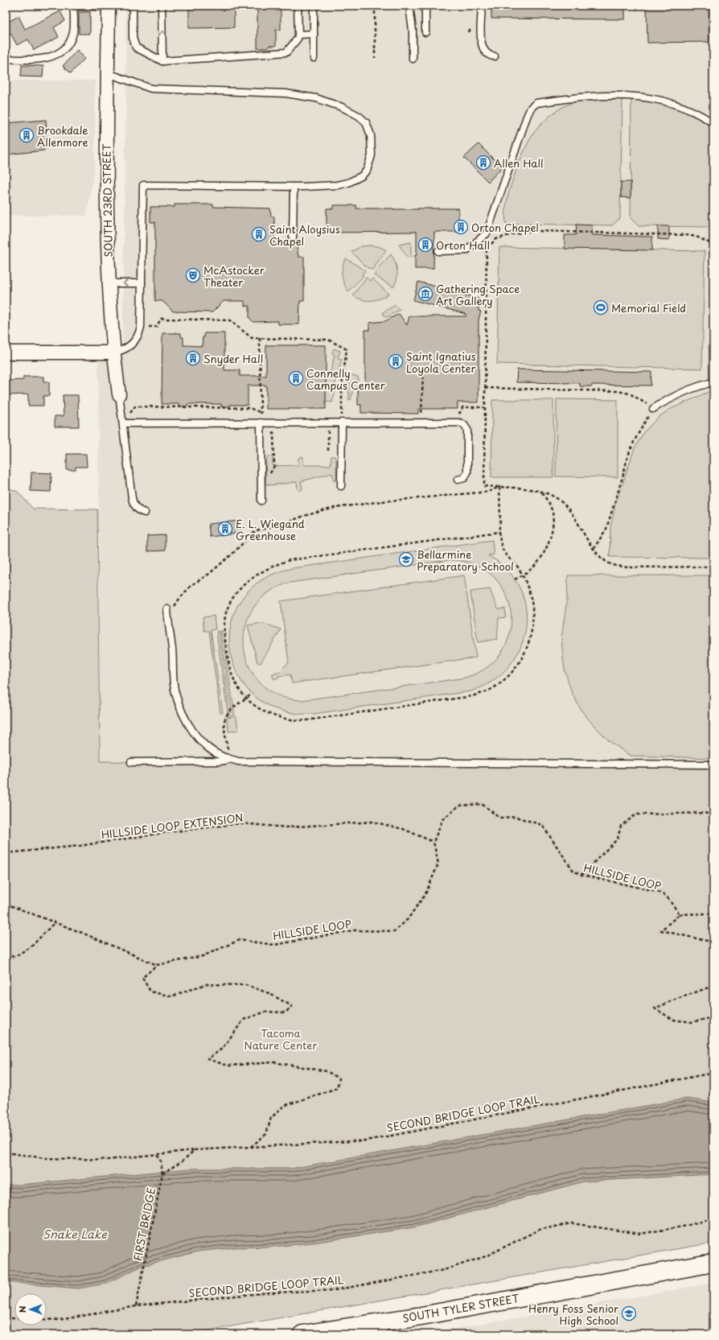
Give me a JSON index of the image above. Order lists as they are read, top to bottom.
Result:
{
  "streets": {
    "main road": ["SOUTH TYLER STREET"],
    "street": ["SOUTH 23RD STREET"],
    "path": [
      "HILLSIDE LOOP EXTENSION",
      "HILLSIDE LOOP",
      "SECOND BRIDGE LOOP TRAIL",
      "FIRST BRIDGE"
    ]
  },
  "crossings": [
    ["HILLSIDE LOOP EXTENSION", "HILLSIDE LOOP"],
    ["SECOND BRIDGE LOOP TRAIL", "FIRST BRIDGE"]
  ],
  "water": ["Snake Lake"],
  "parks": ["Tacoma Nature Center"],
  "places": {
    "building": [
      "Brookdale Allenmore",
      "Allen Hall",
      "Orton Chapel",
      "Saint Aloysius Chapel",
      "Orton Hall",
      "Snyder Hall",
      "Saint Ignatius Loyola Center",
      "Connelly Campus Center",
      "E. L. Wiegand Greenhouse"
    ],
    "theatre": ["McAstocker Theater"],
    "museum": ["Gathering Space Art Gallery"],
    "sports": ["Memorial Field"],
    "school or university": ["Bellarmine Preparatory School", "Henry Foss Senior High School"]
  },
  "north": "left"
}
